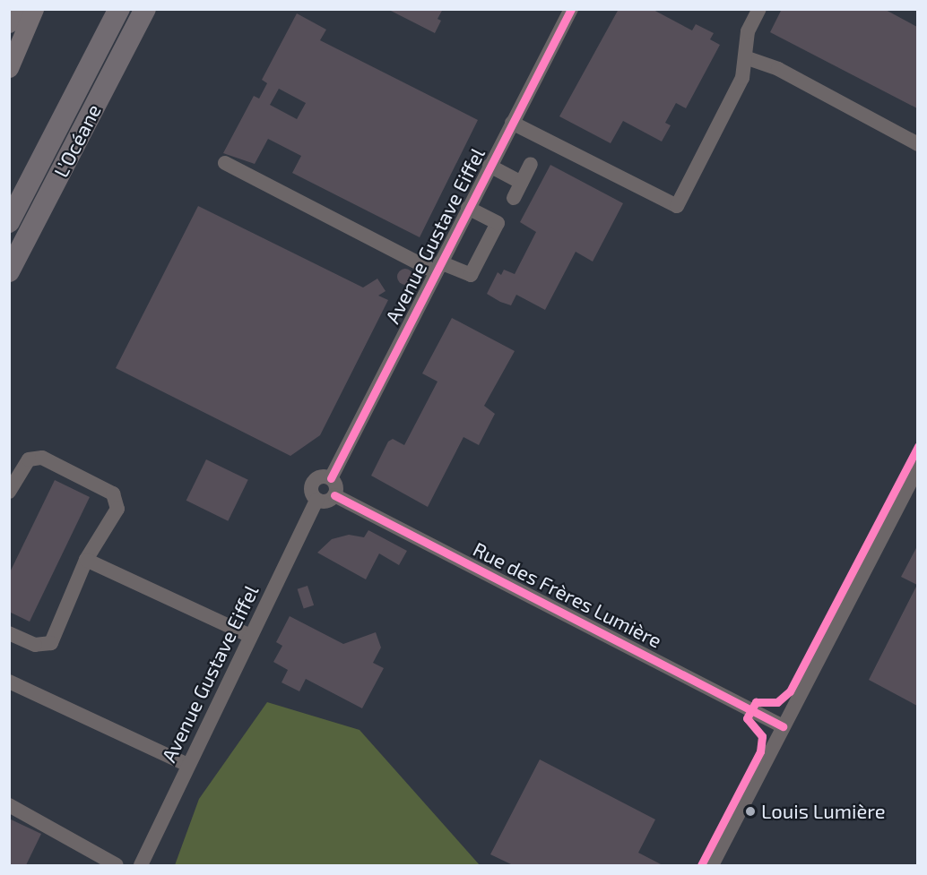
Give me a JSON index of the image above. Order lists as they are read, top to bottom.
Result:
{
  "streets": {
    "highway": ["L’Océane"],
    "street": ["Avenue Gustave Eiffel", "Rue des Frères Lumière"]
  },
  "crossings": [
    ["Avenue Gustave Eiffel", "Rue des Frères Lumière"]
  ],
  "places": ["Louis Lumière"]
}
